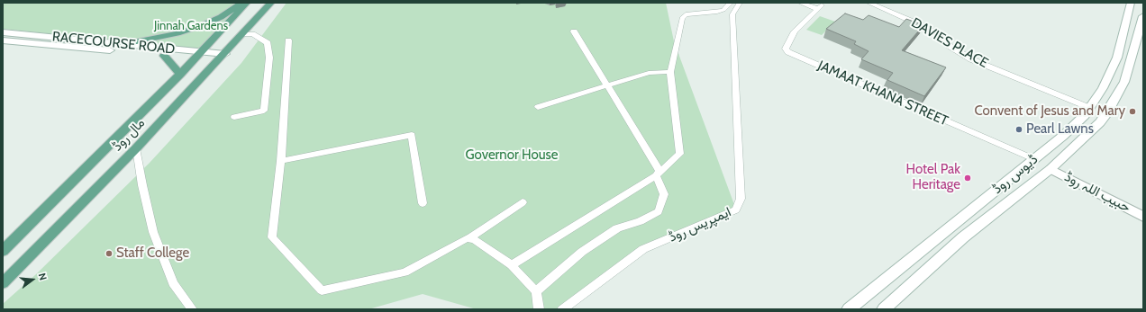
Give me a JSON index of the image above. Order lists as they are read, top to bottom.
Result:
{
  "streets": {
    "main road": [
      "RACECOURSE ROAD",
      "مال روڈ",
      "ڈیوس روڈ",
      "حبیب اللہ روڈ"
    ],
    "street": ["DAVIES PLACE", "JAMAAT KHANA STREET", "ایمپریس روڈ"]
  },
  "crossings": [
    ["RACECOURSE ROAD", "مال روڈ"],
    ["DAVIES PLACE", "ڈیوس روڈ"],
    ["JAMAAT KHANA STREET", "ڈیوس روڈ"],
    ["ڈیوس روڈ", "حبیب اللہ روڈ"]
  ],
  "parks": ["Jinnah Gardens", "Governor House"],
  "places": [
    "Convent of Jesus and Mary",
    "Pearl Lawns",
    "Hotel Pak Heritage",
    "Staff College"
  ],
  "north": "right"
}
